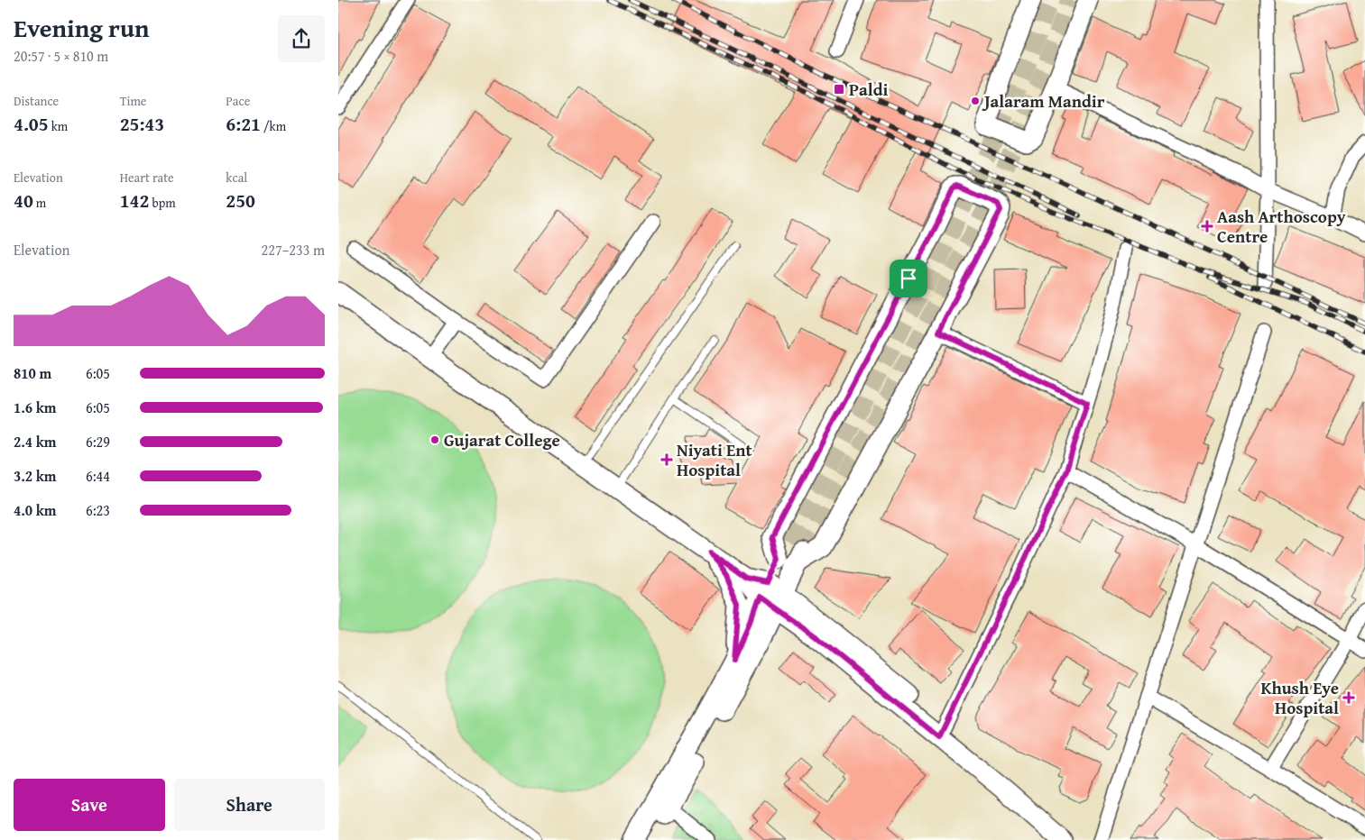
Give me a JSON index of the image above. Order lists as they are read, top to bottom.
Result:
{
  "places": {
    "transit": ["Paldi"],
    "other": ["Jalaram Mandir", "Gujarat College"],
    "health": ["Aash Arthoscopy Centre", "Niyati Ent Hospital", "Khush Eye Hospital"]
  },
  "page": {
    "heading": ["Evening run", "20:57 · 5 × 810 m"],
    "stats": [
      ["Distance", "4.05 km"],
      ["Time", "25:43"],
      ["Pace", "6:21 /km"],
      ["Elevation", "40 m"],
      ["Heart rate", "142 bpm"],
      ["kcal", "250"]
    ],
    "chart": ["Elevation", "227–233 m"],
    "list": [
      {
        "name": "810 m",
        "note": "6:05"
      },
      {
        "name": "1.6 km",
        "note": "6:05"
      },
      {
        "name": "2.4 km",
        "note": "6:29"
      },
      {
        "name": "3.2 km",
        "note": "6:44"
      },
      {
        "name": "4.0 km",
        "note": "6:23"
      }
    ],
    "buttons": ["Save", "Share"]
  }
}
